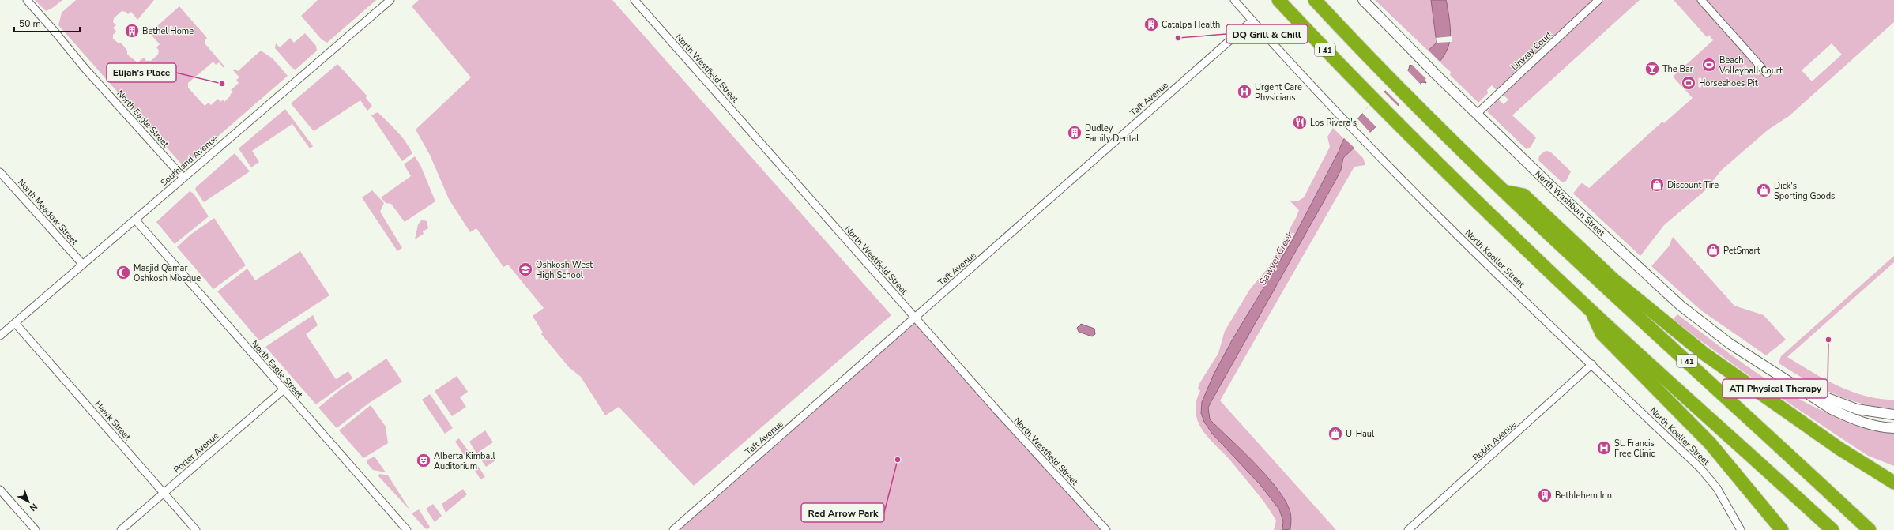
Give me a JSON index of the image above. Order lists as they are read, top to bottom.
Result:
{
  "streets": {
    "highway": ["I 41"],
    "street": [
      "Linway Court",
      "North Westfield Street",
      "Taft Avenue",
      "North Eagle Street",
      "Southland Avenue",
      "North Washburn Street",
      "North Meadow Street",
      "North Koeller Street",
      "Hawk Street",
      "Robin Avenue",
      "Porter Avenue"
    ]
  },
  "crossings": [
    ["Linway Court", "North Washburn Street"],
    ["North Westfield Street", "Taft Avenue"],
    ["Taft Avenue", "North Koeller Street"],
    ["North Eagle Street", "Southland Avenue"],
    ["North Eagle Street", "Porter Avenue"],
    ["Southland Avenue", "North Meadow Street"],
    ["Southland Avenue", "Hawk Street"],
    ["North Koeller Street", "Robin Avenue"],
    ["Hawk Street", "Porter Avenue"]
  ],
  "water": ["Sawyer Creek"],
  "places": {
    "building": [
      "Catalpa Health",
      "Bethel Home",
      "Dudley Family Dental",
      "Bethlehem Inn"
    ],
    "other": [
      "DQ Grill & Chill",
      "Elijah’s Place",
      "ATI Physical Therapy",
      "Red Arrow Park"
    ],
    "sports": ["Beach Volleyball Court", "Horseshoes Pit"],
    "bar": ["The Bar"],
    "hospital": ["Urgent Care Physicians", "St. Francis Free Clinic"],
    "restaurant": ["Los Rivera's"],
    "shop": [
      "Discount Tire",
      "Dick's Sporting Goods",
      "PetSmart",
      "U-Haul"
    ],
    "school or university": ["Oshkosh West High School"],
    "mosque": ["Masjid Qamar Oshkosh Mosque"],
    "theatre": ["Alberta Kimball Auditorium"]
  },
  "scale_bar": "50 m",
  "north": "bottom right"
}
